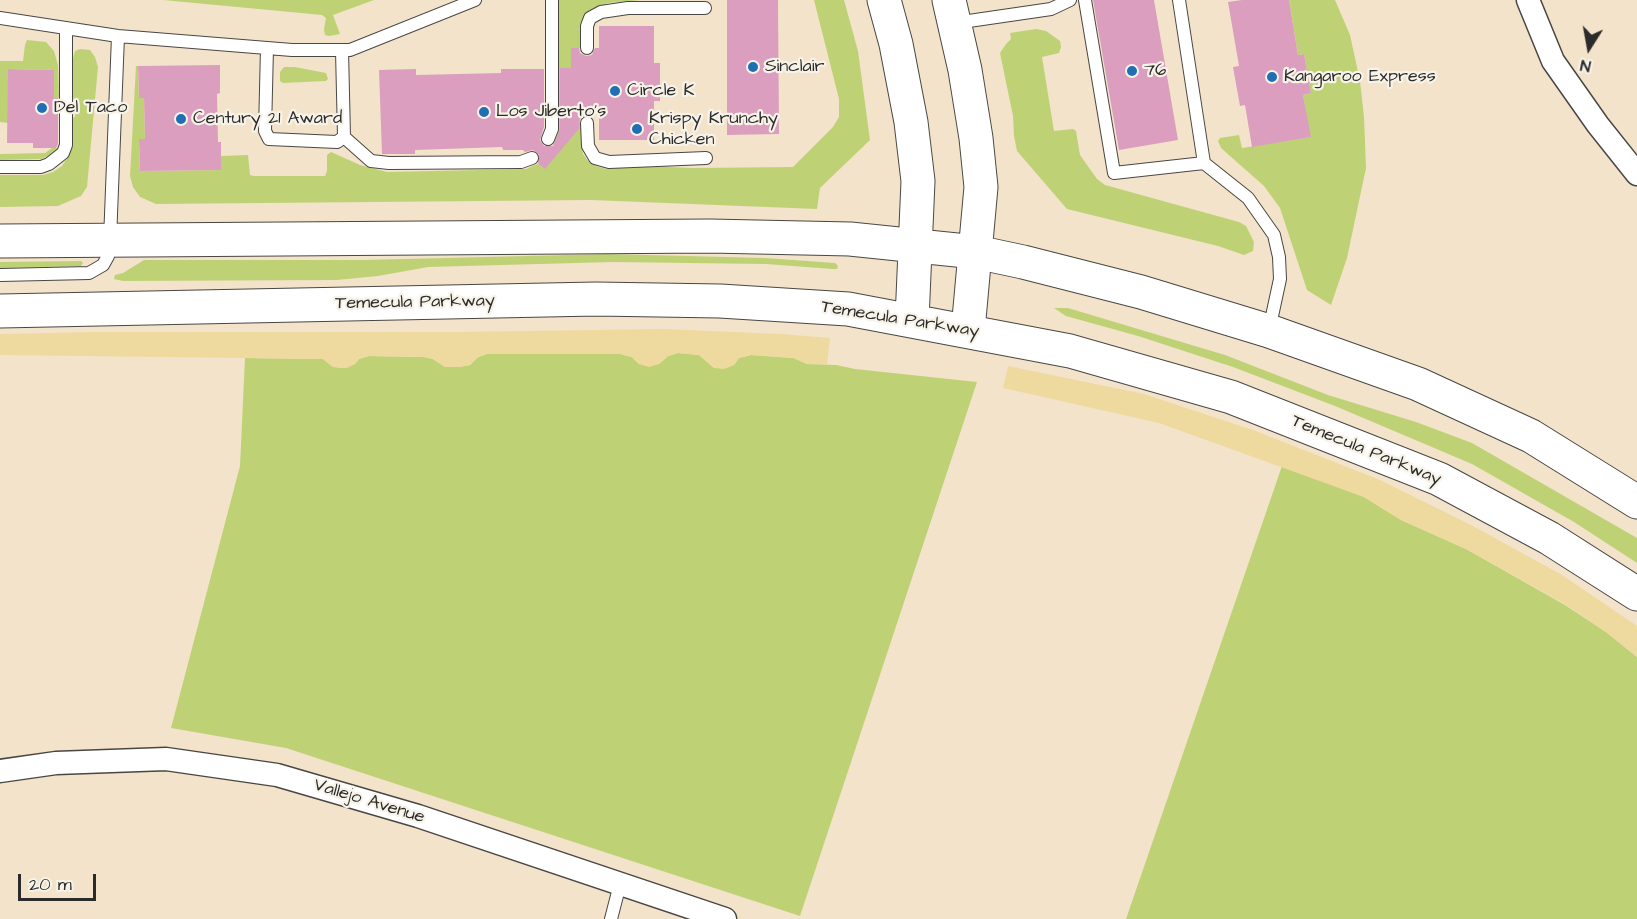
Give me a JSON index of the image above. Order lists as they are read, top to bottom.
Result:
{
  "streets": {
    "main road": ["Temecula Parkway"],
    "street": ["Vallejo Avenue"]
  },
  "places": [
    "Sinclair",
    "76",
    "Kangaroo Express",
    "Circle K",
    "Del Taco",
    "Los Jiberto's",
    "Century 21 Award",
    "Krispy Krunchy Chicken"
  ],
  "scale_bar": "20 m",
  "north": "bottom"
}
